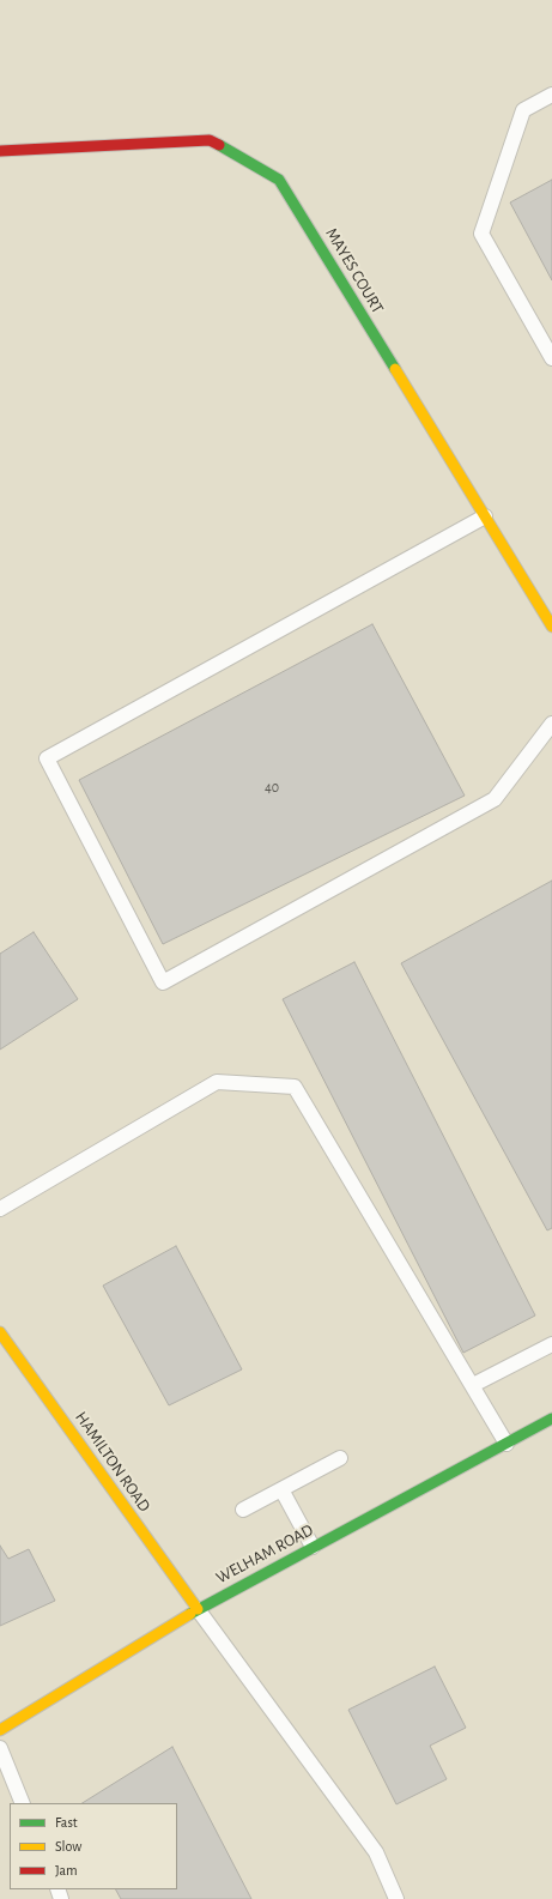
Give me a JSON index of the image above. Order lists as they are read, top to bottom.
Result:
{
  "streets": {
    "street": ["MAYES COURT", "HAMILTON ROAD", "WELHAM ROAD"]
  },
  "crossings": [
    ["HAMILTON ROAD", "WELHAM ROAD"]
  ],
  "house_numbers": ["40"],
  "legend": ["Fast", "Slow", "Jam"]
}
